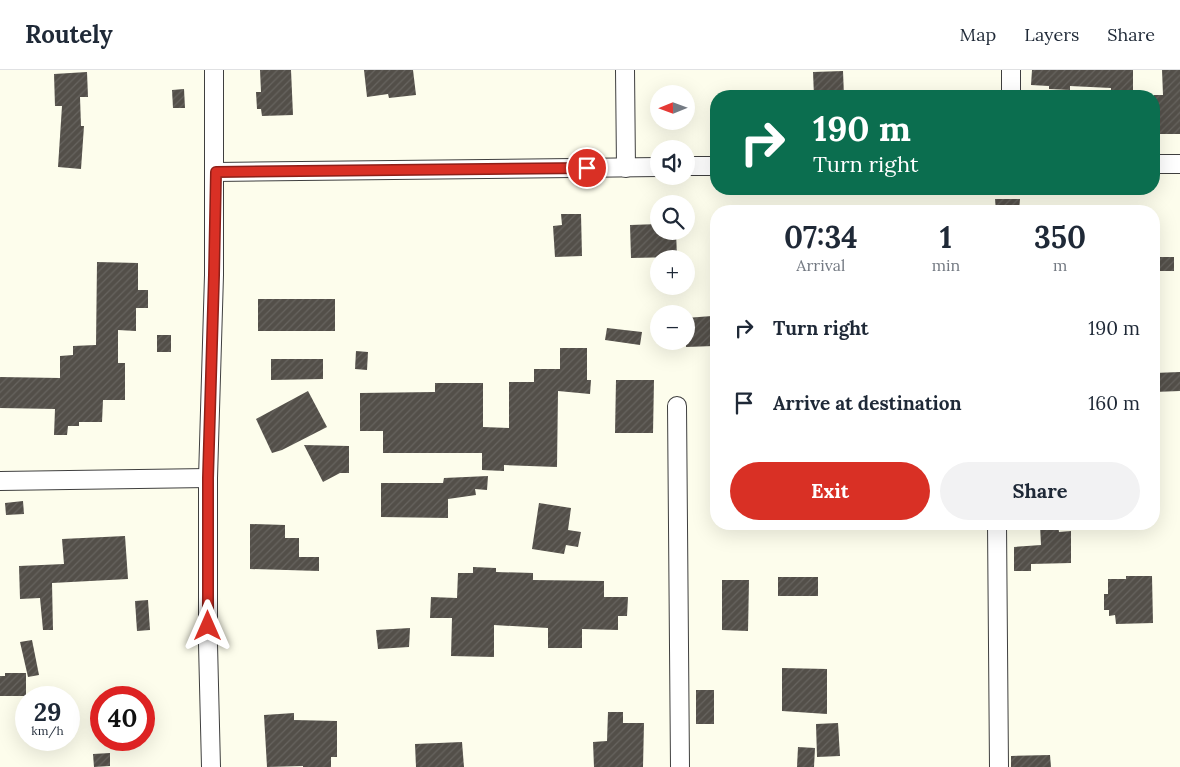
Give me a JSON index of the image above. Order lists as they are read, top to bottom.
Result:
{
  "north": "left",
  "page": {
    "header": "Routely",
    "nav": ["Map", "Layers", "Share"],
    "map_buttons": ["+", "−"],
    "turn": ["190 m", "Turn right"],
    "eta": [
      "07:34",
      "Arrival",
      "1",
      "min",
      "350",
      "m"
    ],
    "list": [
      {
        "name": "Turn right",
        "value": "190 m"
      },
      {
        "name": "Arrive at destination",
        "value": "160 m"
      }
    ],
    "buttons": ["Exit", "Share"],
    "speed": "29 km/h",
    "limit": "40"
  }
}
